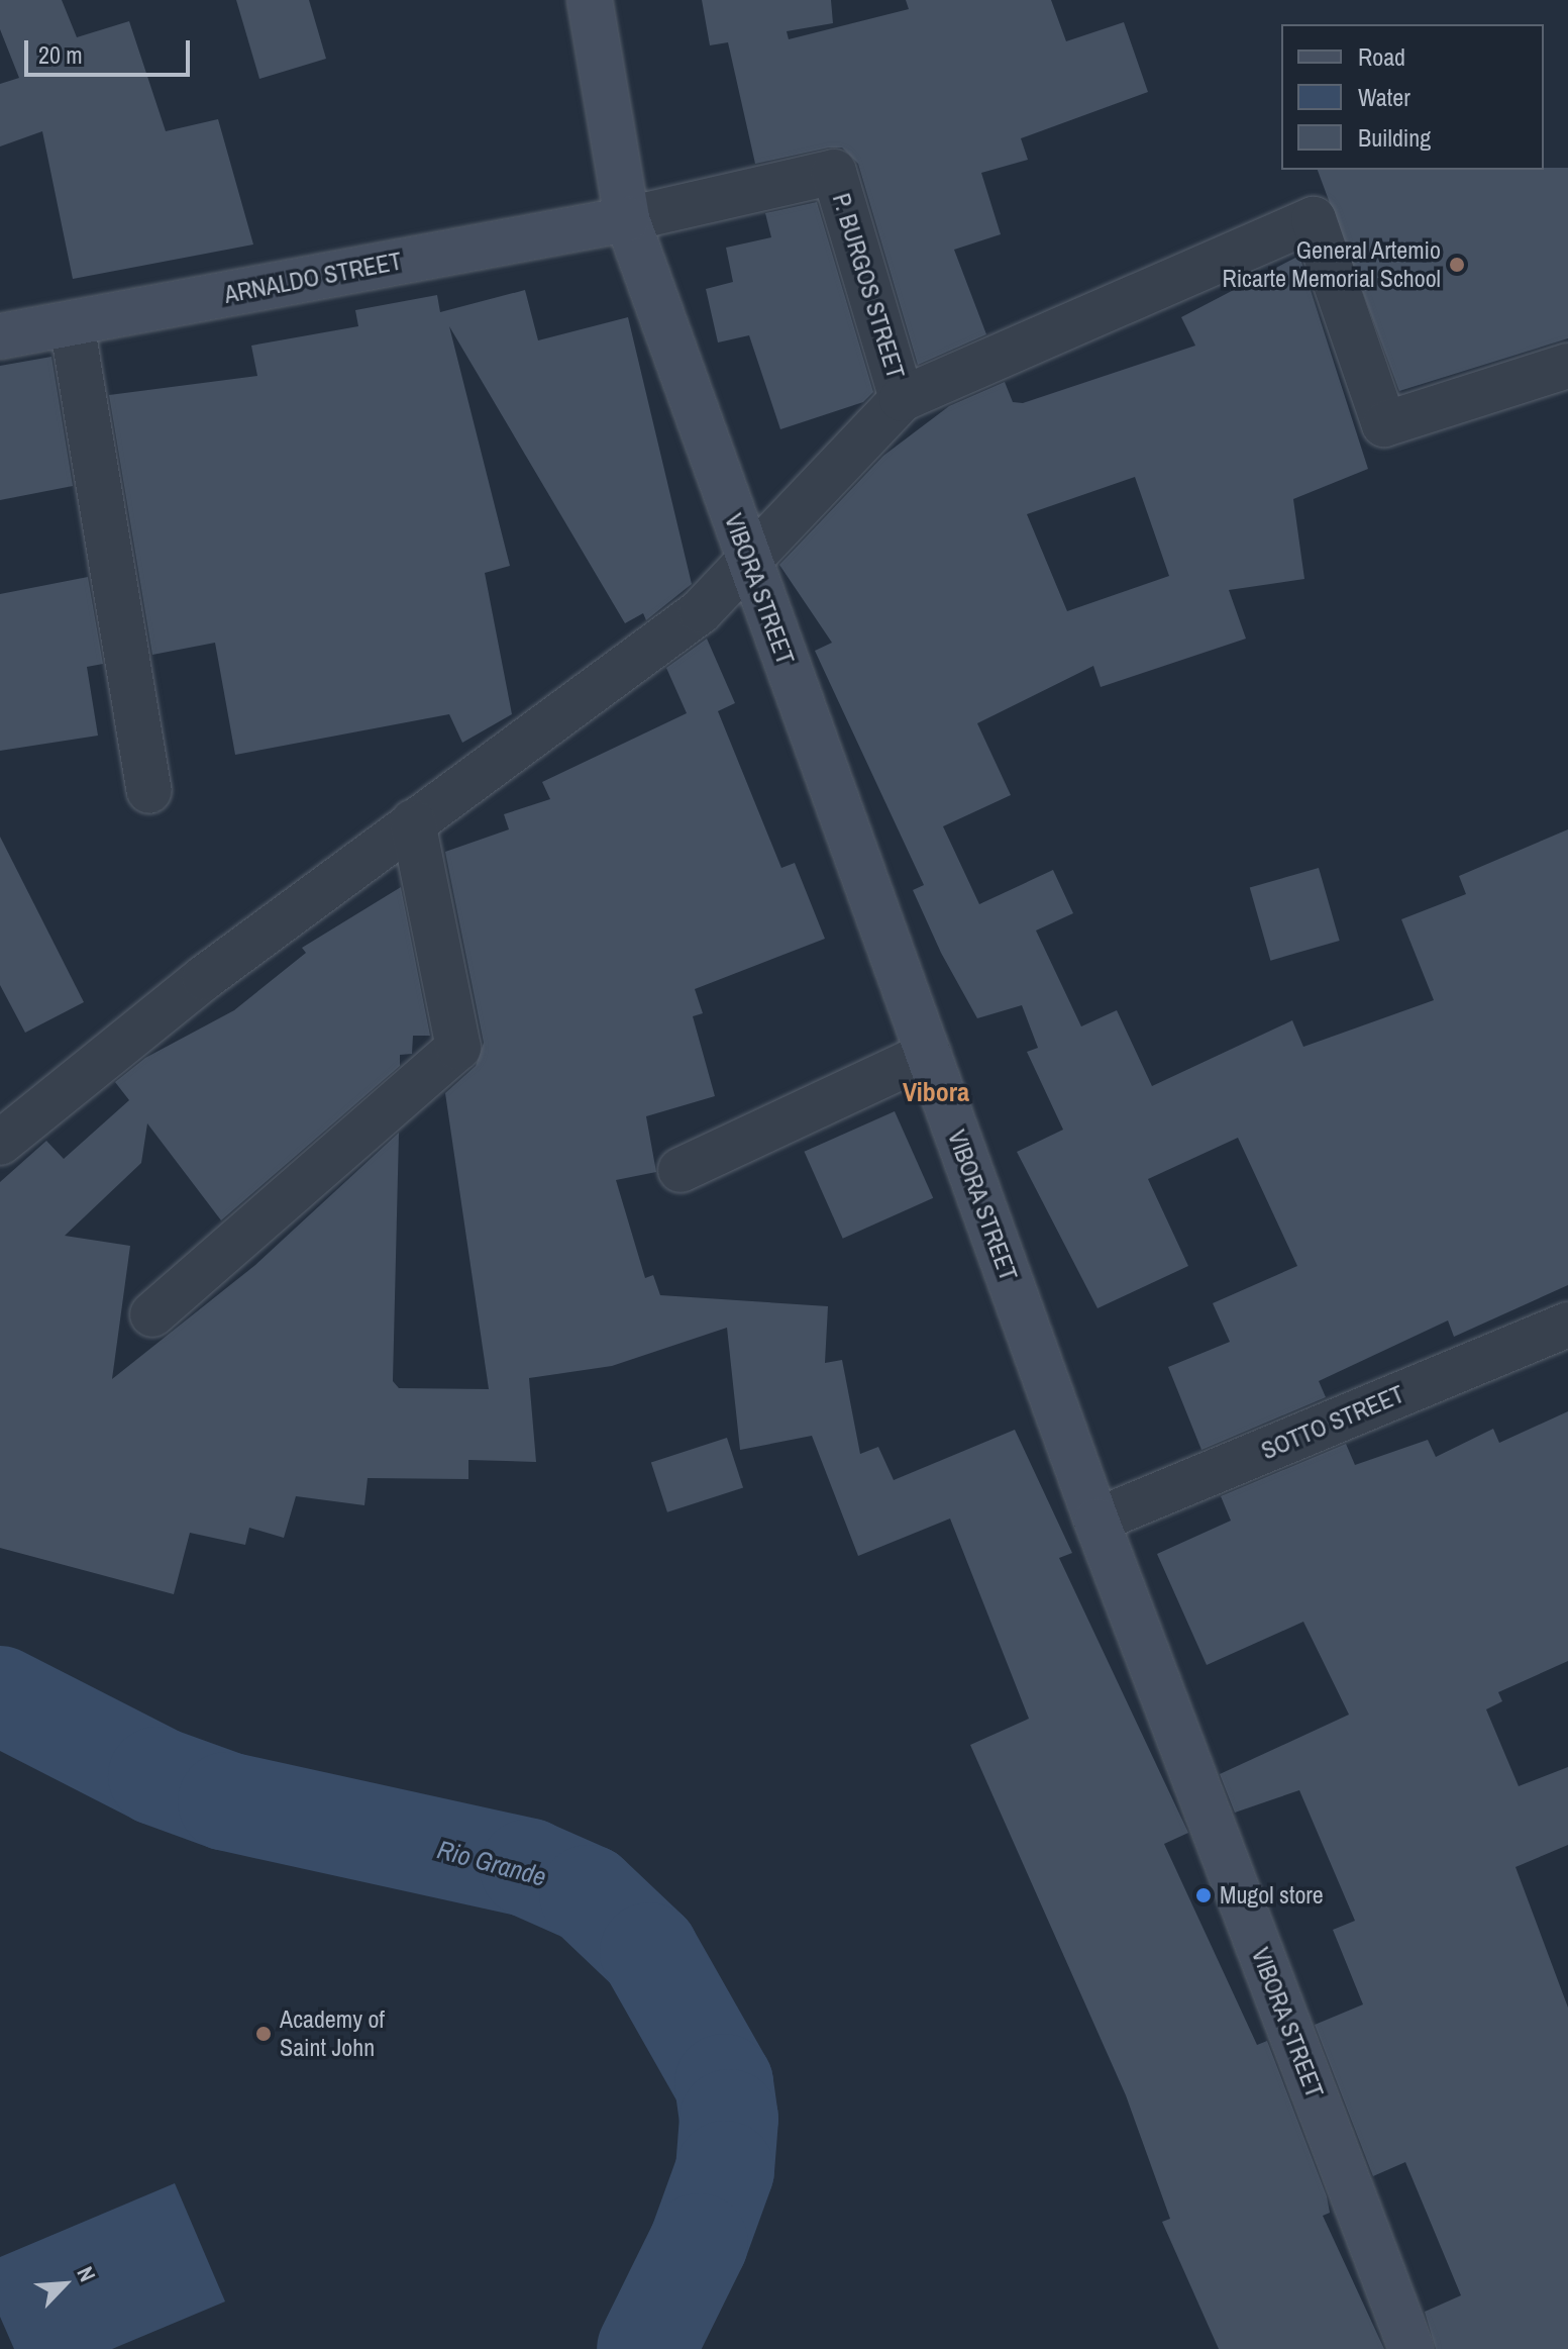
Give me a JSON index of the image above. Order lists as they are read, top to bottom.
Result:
{
  "streets": {
    "street": [
      "ARNALDO STREET",
      "P. BURGOS STREET",
      "VIBORA STREET",
      "SOTTO STREET"
    ]
  },
  "crossings": [
    ["ARNALDO STREET", "P. BURGOS STREET"],
    ["ARNALDO STREET", "VIBORA STREET"],
    ["P. BURGOS STREET", "VIBORA STREET"],
    ["VIBORA STREET", "SOTTO STREET"]
  ],
  "districts": ["Vibora"],
  "water": ["Rio Grande"],
  "places": ["General Artemio Ricarte Memorial School", "Mugol store", "Academy of Saint John"],
  "legend": ["Road", "Water", "Building"],
  "scale_bar": "20 m",
  "north": "top right"
}
